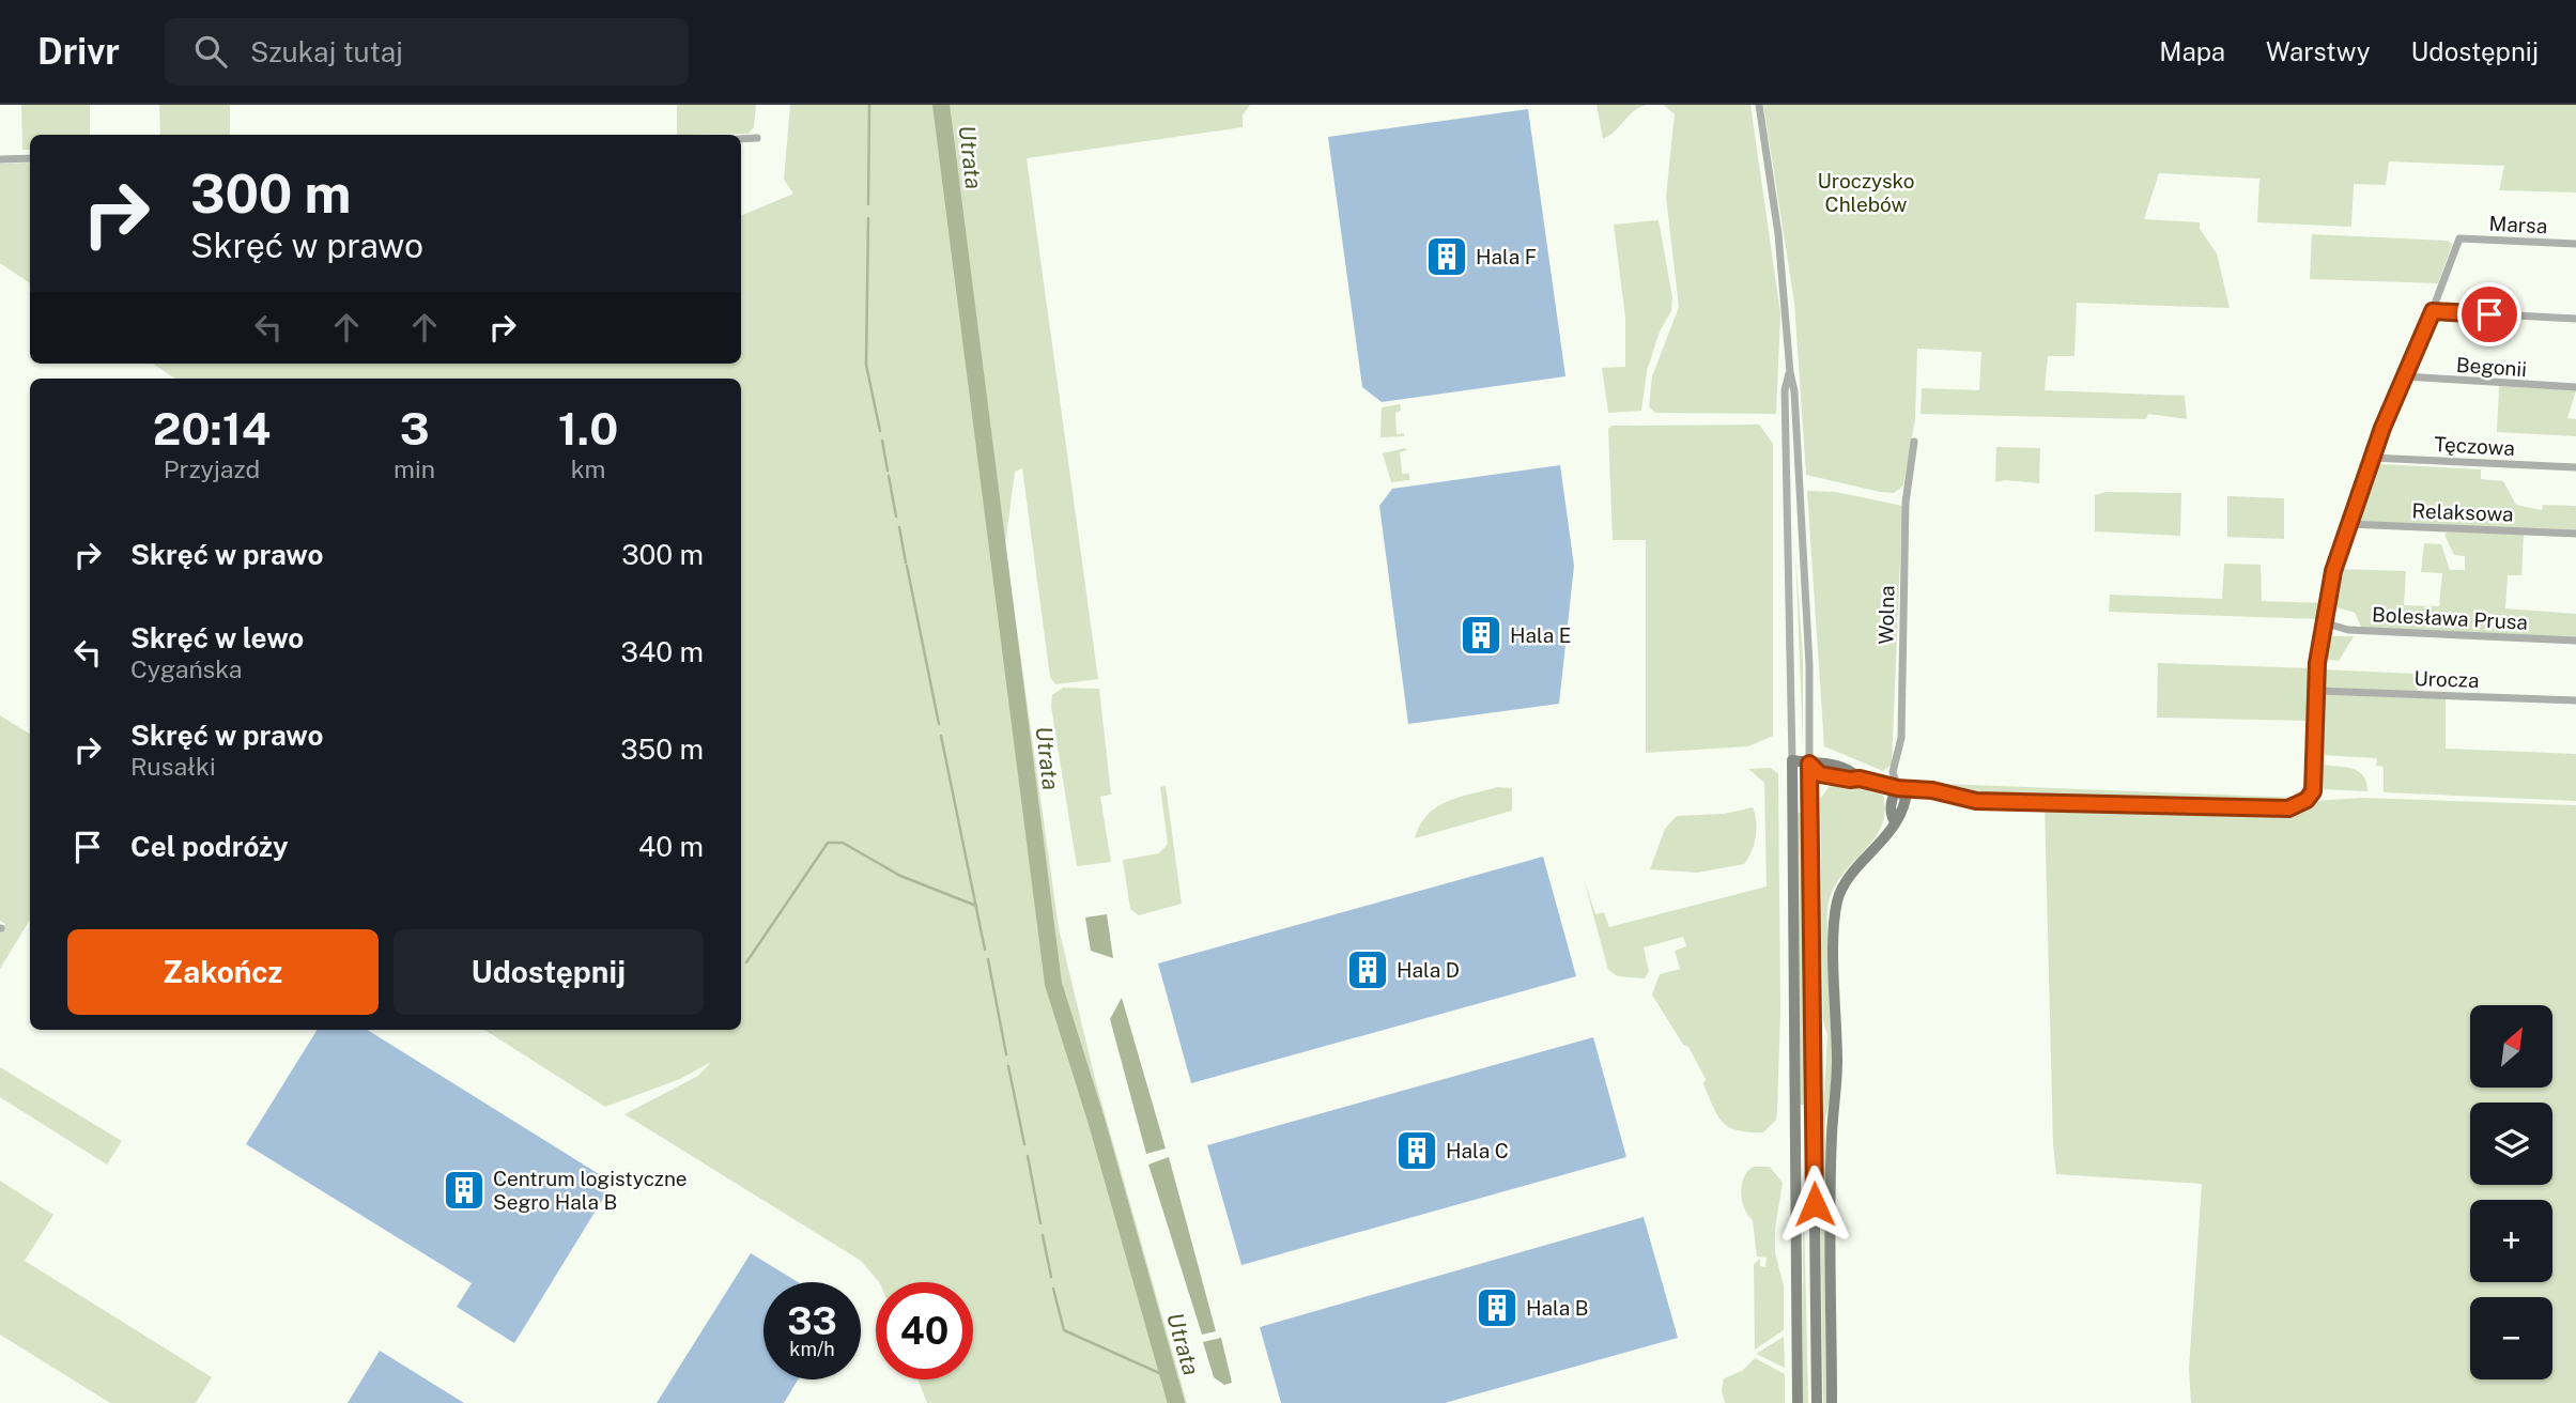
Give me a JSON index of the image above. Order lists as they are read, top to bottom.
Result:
{
  "streets": {
    "street": [
      "Marsa",
      "Begonii",
      "Tęczowa",
      "Relaksowa",
      "Wolna",
      "Bolesława Prusa",
      "Urocza"
    ]
  },
  "water": ["Utrata"],
  "parks": ["Uroczysko Chlebów"],
  "places": {
    "building": [
      "Hala F",
      "Hala E",
      "Hala D",
      "Hala C",
      "Centrum logistyczne Segro Hala B",
      "Hala B"
    ]
  },
  "north": "top right",
  "page": {
    "header": "Drivr",
    "search": "Szukaj tutaj",
    "nav": ["Mapa", "Warstwy", "Udostępnij"],
    "turn": ["300 m", "Skręć w prawo"],
    "eta": [
      "20:14",
      "Przyjazd",
      "3",
      "min",
      "1.0",
      "km"
    ],
    "list": [
      {
        "name": "Skręć w prawo",
        "value": "300 m"
      },
      {
        "name": "Skręć w lewo",
        "note": "Cygańska",
        "value": "340 m"
      },
      {
        "name": "Skręć w prawo",
        "note": "Rusałki",
        "value": "350 m"
      },
      {
        "name": "Cel podróży",
        "value": "40 m"
      }
    ],
    "buttons": ["Zakończ", "Udostępnij"],
    "map_buttons": ["+", "−"],
    "speed": "33 km/h",
    "limit": "40"
  }
}
